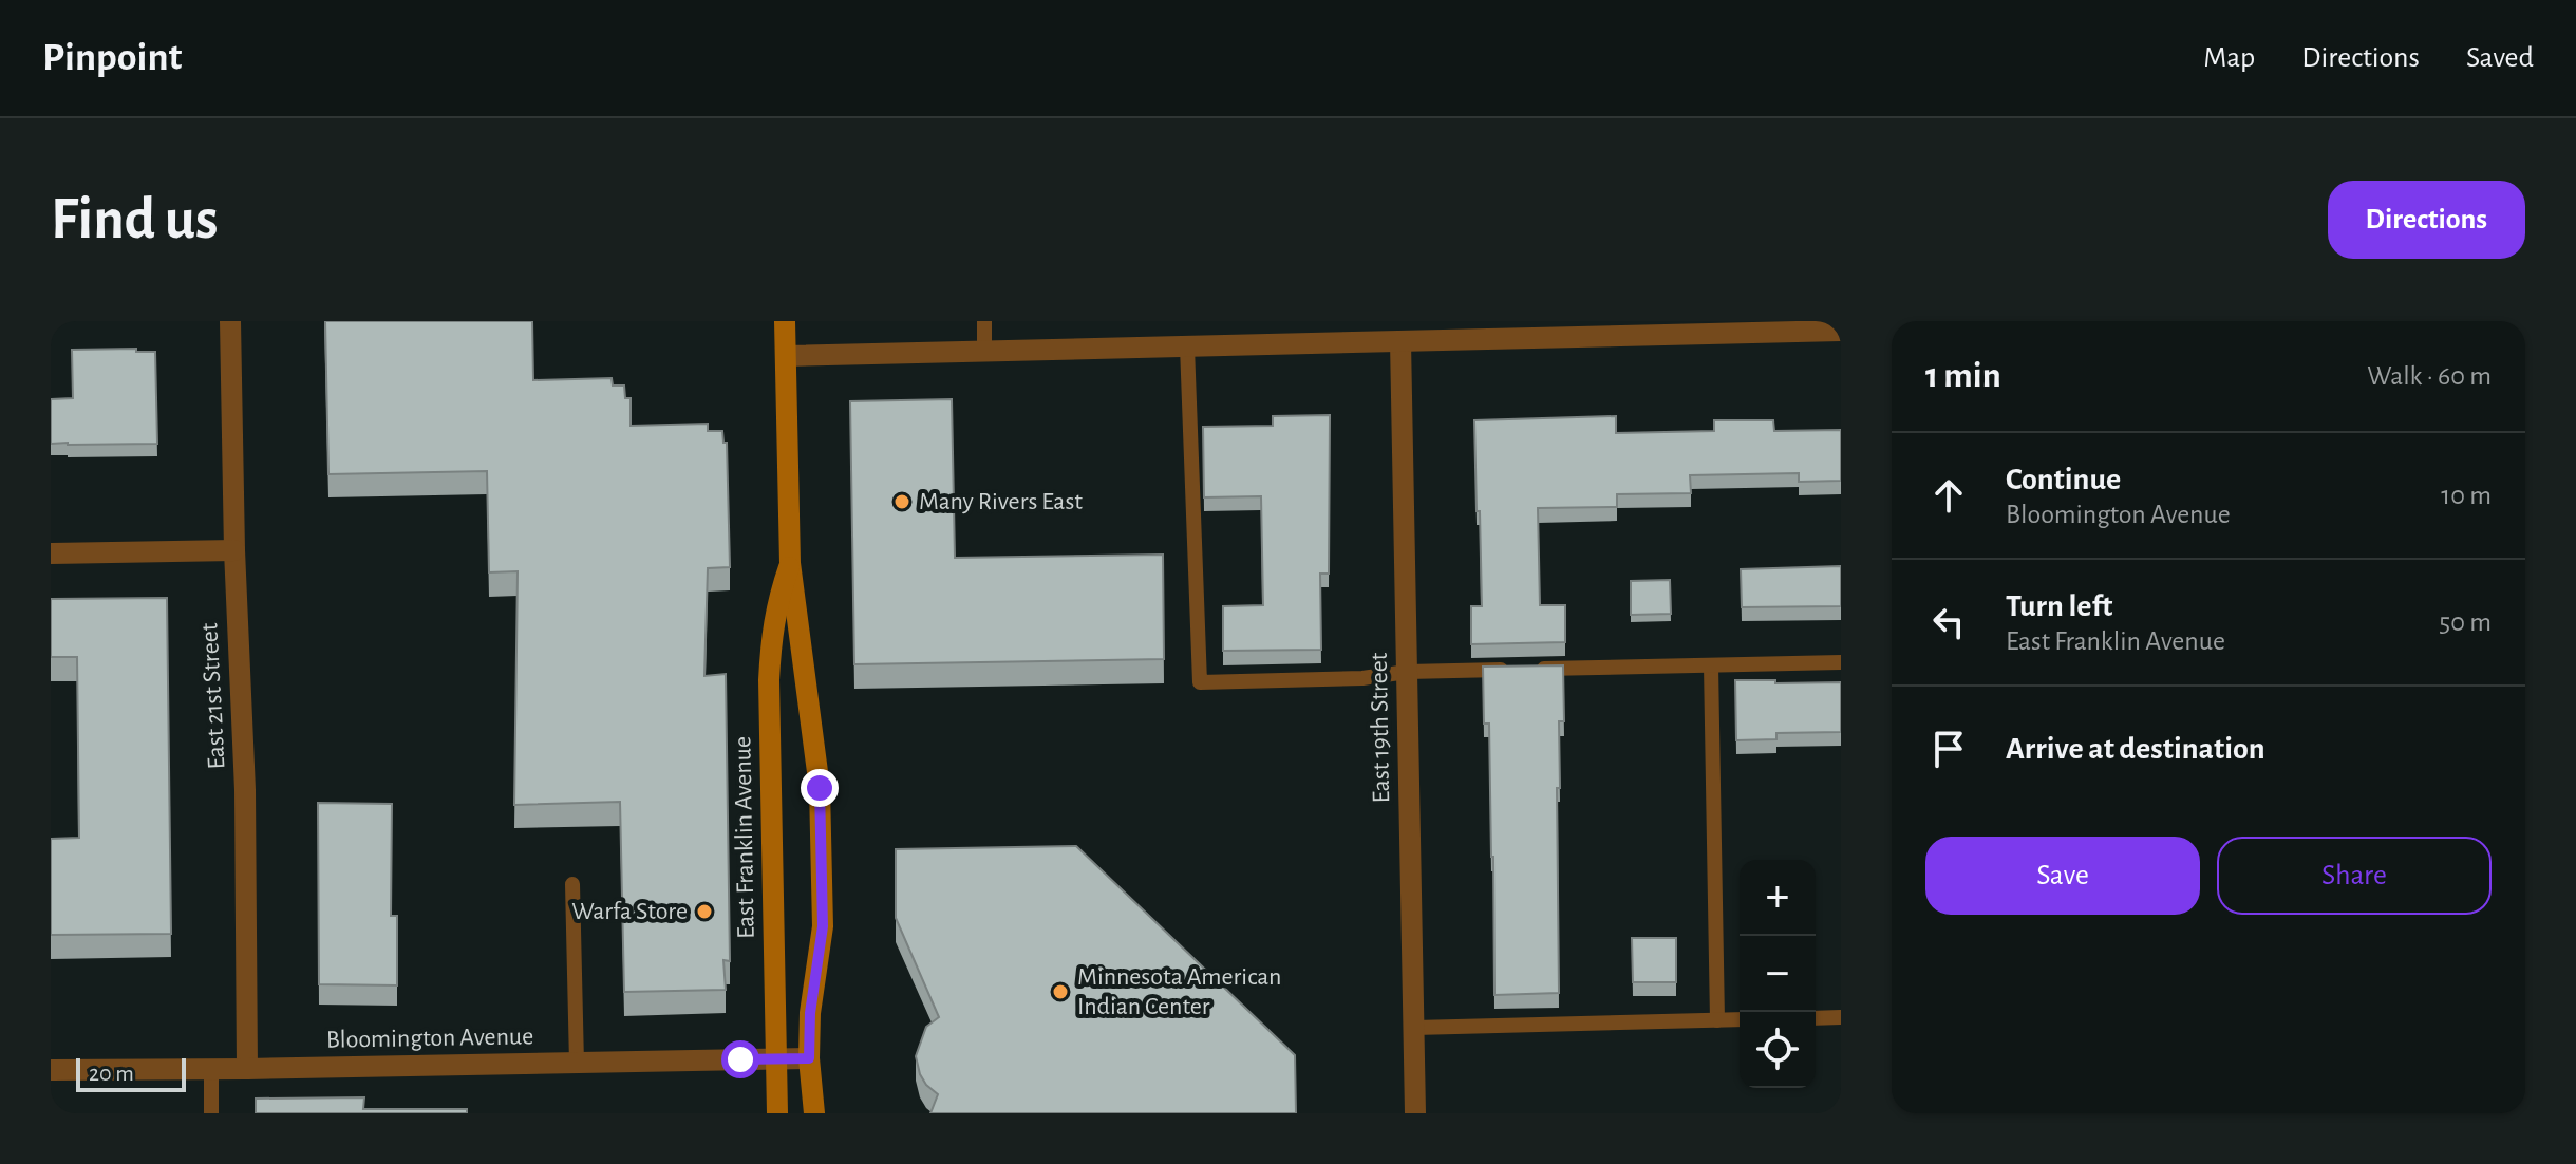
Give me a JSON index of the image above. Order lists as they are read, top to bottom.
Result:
{
  "streets": {
    "main road": ["East Franklin Avenue"],
    "street": ["East 21st Street", "East 19th Street", "Bloomington Avenue"]
  },
  "crossings": [
    ["East 21st Street", "Bloomington Avenue"],
    ["East Franklin Avenue", "Bloomington Avenue"]
  ],
  "places": ["Many Rivers East", "Warfa Store", "Minnesota American Indian Center"],
  "scale_bar": "20 m",
  "page": {
    "header": "Pinpoint",
    "nav": ["Map", "Directions", "Saved"],
    "buttons": [
      "Directions",
      ["Save", "Share"]
    ],
    "title": "Find us",
    "heading": ["1 min", "Walk · 60 m"],
    "list": [
      ["Continue", "Bloomington Avenue", "10 m"],
      ["Turn left", "East Franklin Avenue", "50 m"],
      "Arrive at destination"
    ],
    "map_buttons": ["+", "−"],
    "scale": "20 m"
  }
}
